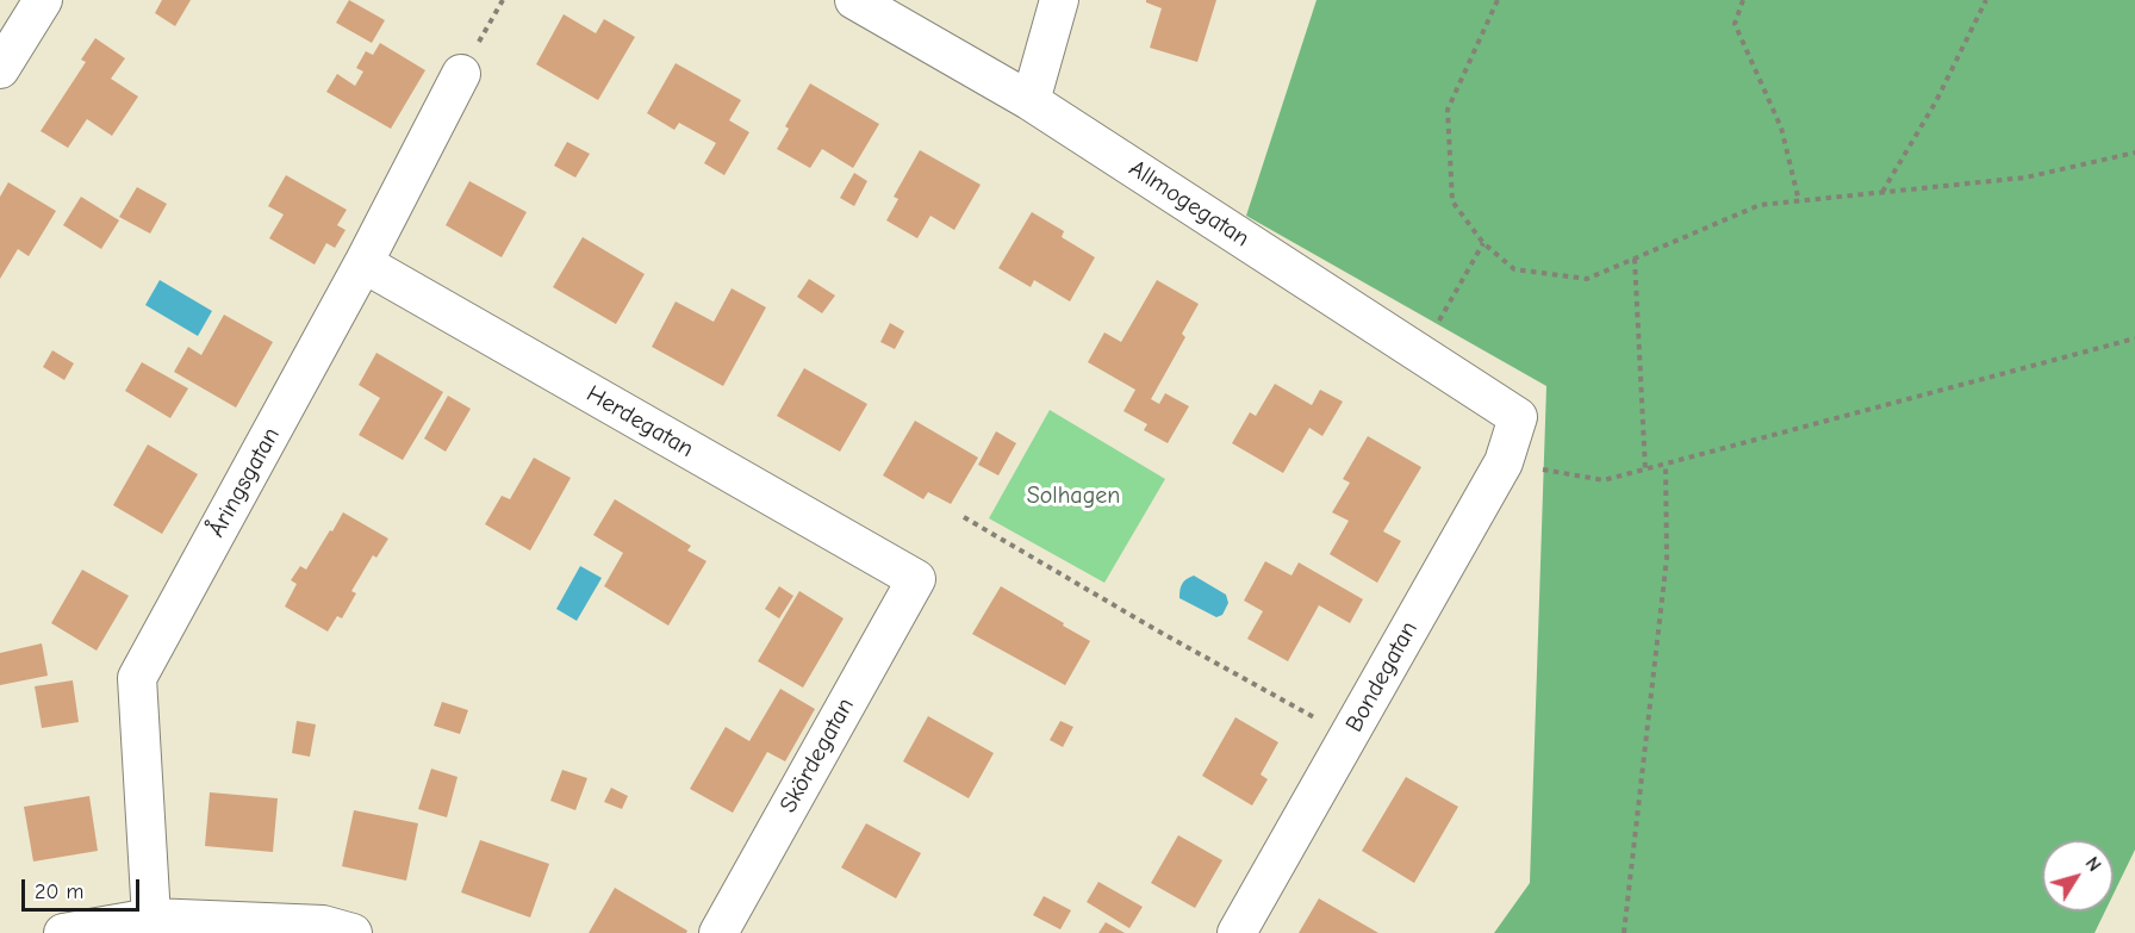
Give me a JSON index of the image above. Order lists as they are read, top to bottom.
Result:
{
  "streets": {
    "street": [
      "Allmogegatan",
      "Herdegatan",
      "Åringsgatan",
      "Bondegatan",
      "Skördegatan"
    ]
  },
  "crossings": [
    ["Allmogegatan", "Bondegatan"],
    ["Herdegatan", "Åringsgatan"],
    ["Herdegatan", "Skördegatan"]
  ],
  "parks": ["Solhagen"],
  "scale_bar": "20 m",
  "north": "top right"
}
